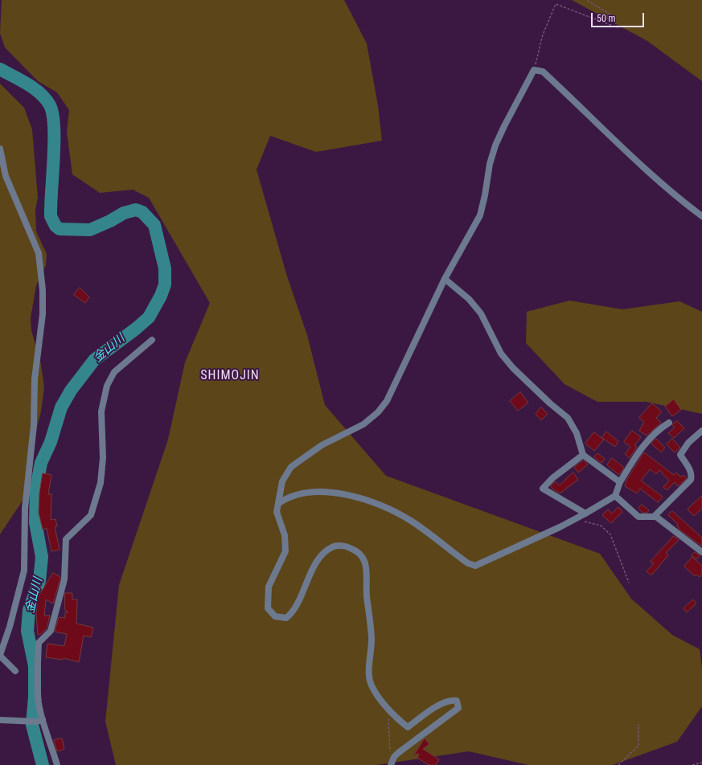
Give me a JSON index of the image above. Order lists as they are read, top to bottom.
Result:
{
  "districts": ["SHIMOJIN"],
  "water": ["金山川"],
  "scale_bar": "50 m"
}
